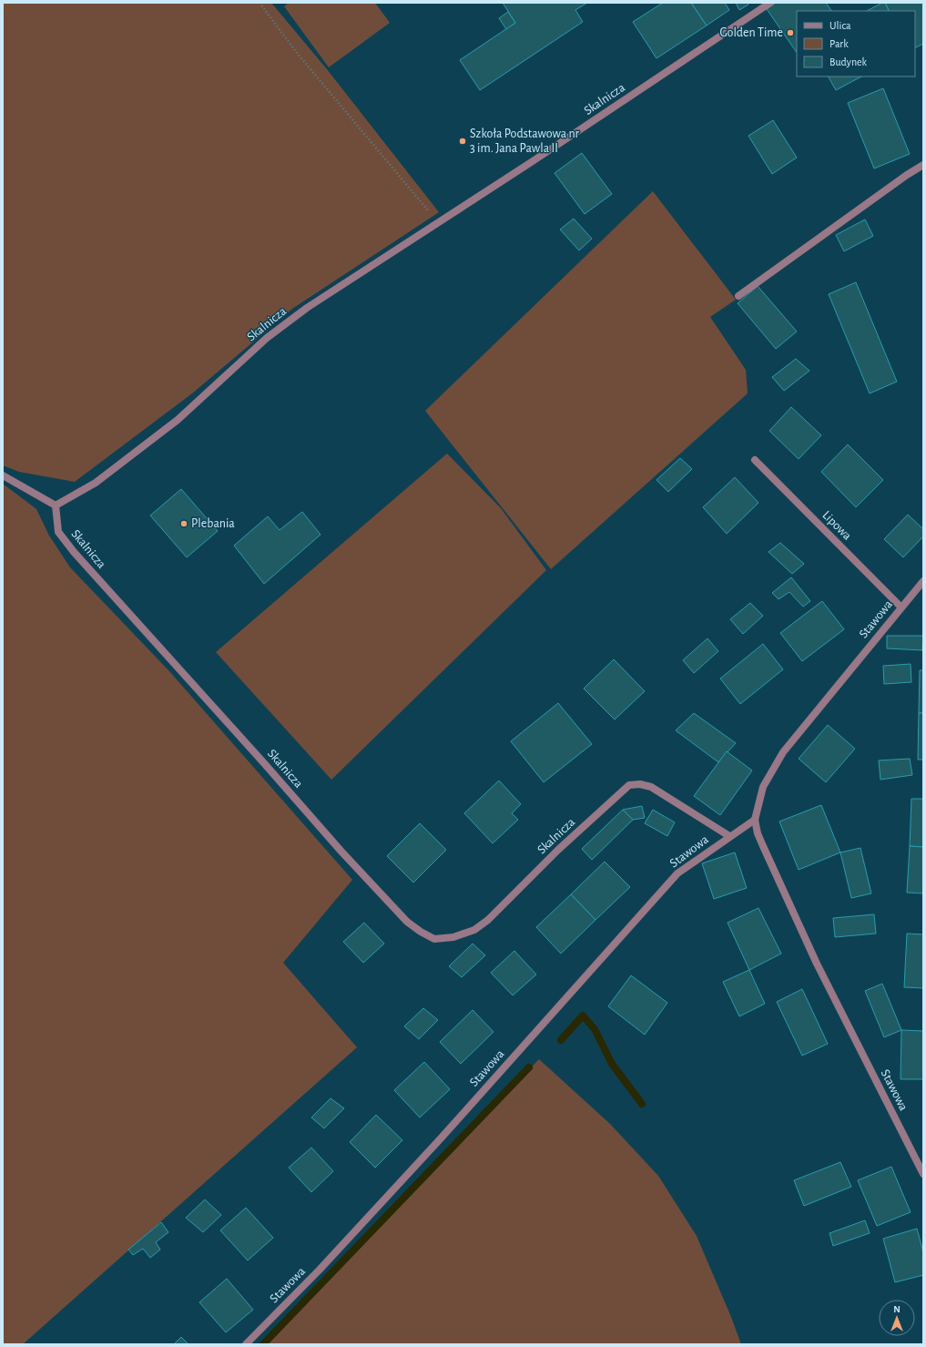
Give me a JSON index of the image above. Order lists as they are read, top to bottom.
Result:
{
  "streets": {
    "street": ["Skalnicza", "Lipowa", "Stawowa"]
  },
  "crossings": [
    ["Skalnicza", "Stawowa"],
    ["Lipowa", "Stawowa"]
  ],
  "places": ["Golden Time", "Szkoła Podstawowa nr 3 im. Jana Pawla II", "Plebania"],
  "legend": ["Ulica", "Park", "Budynek"],
  "north": "top"
}
